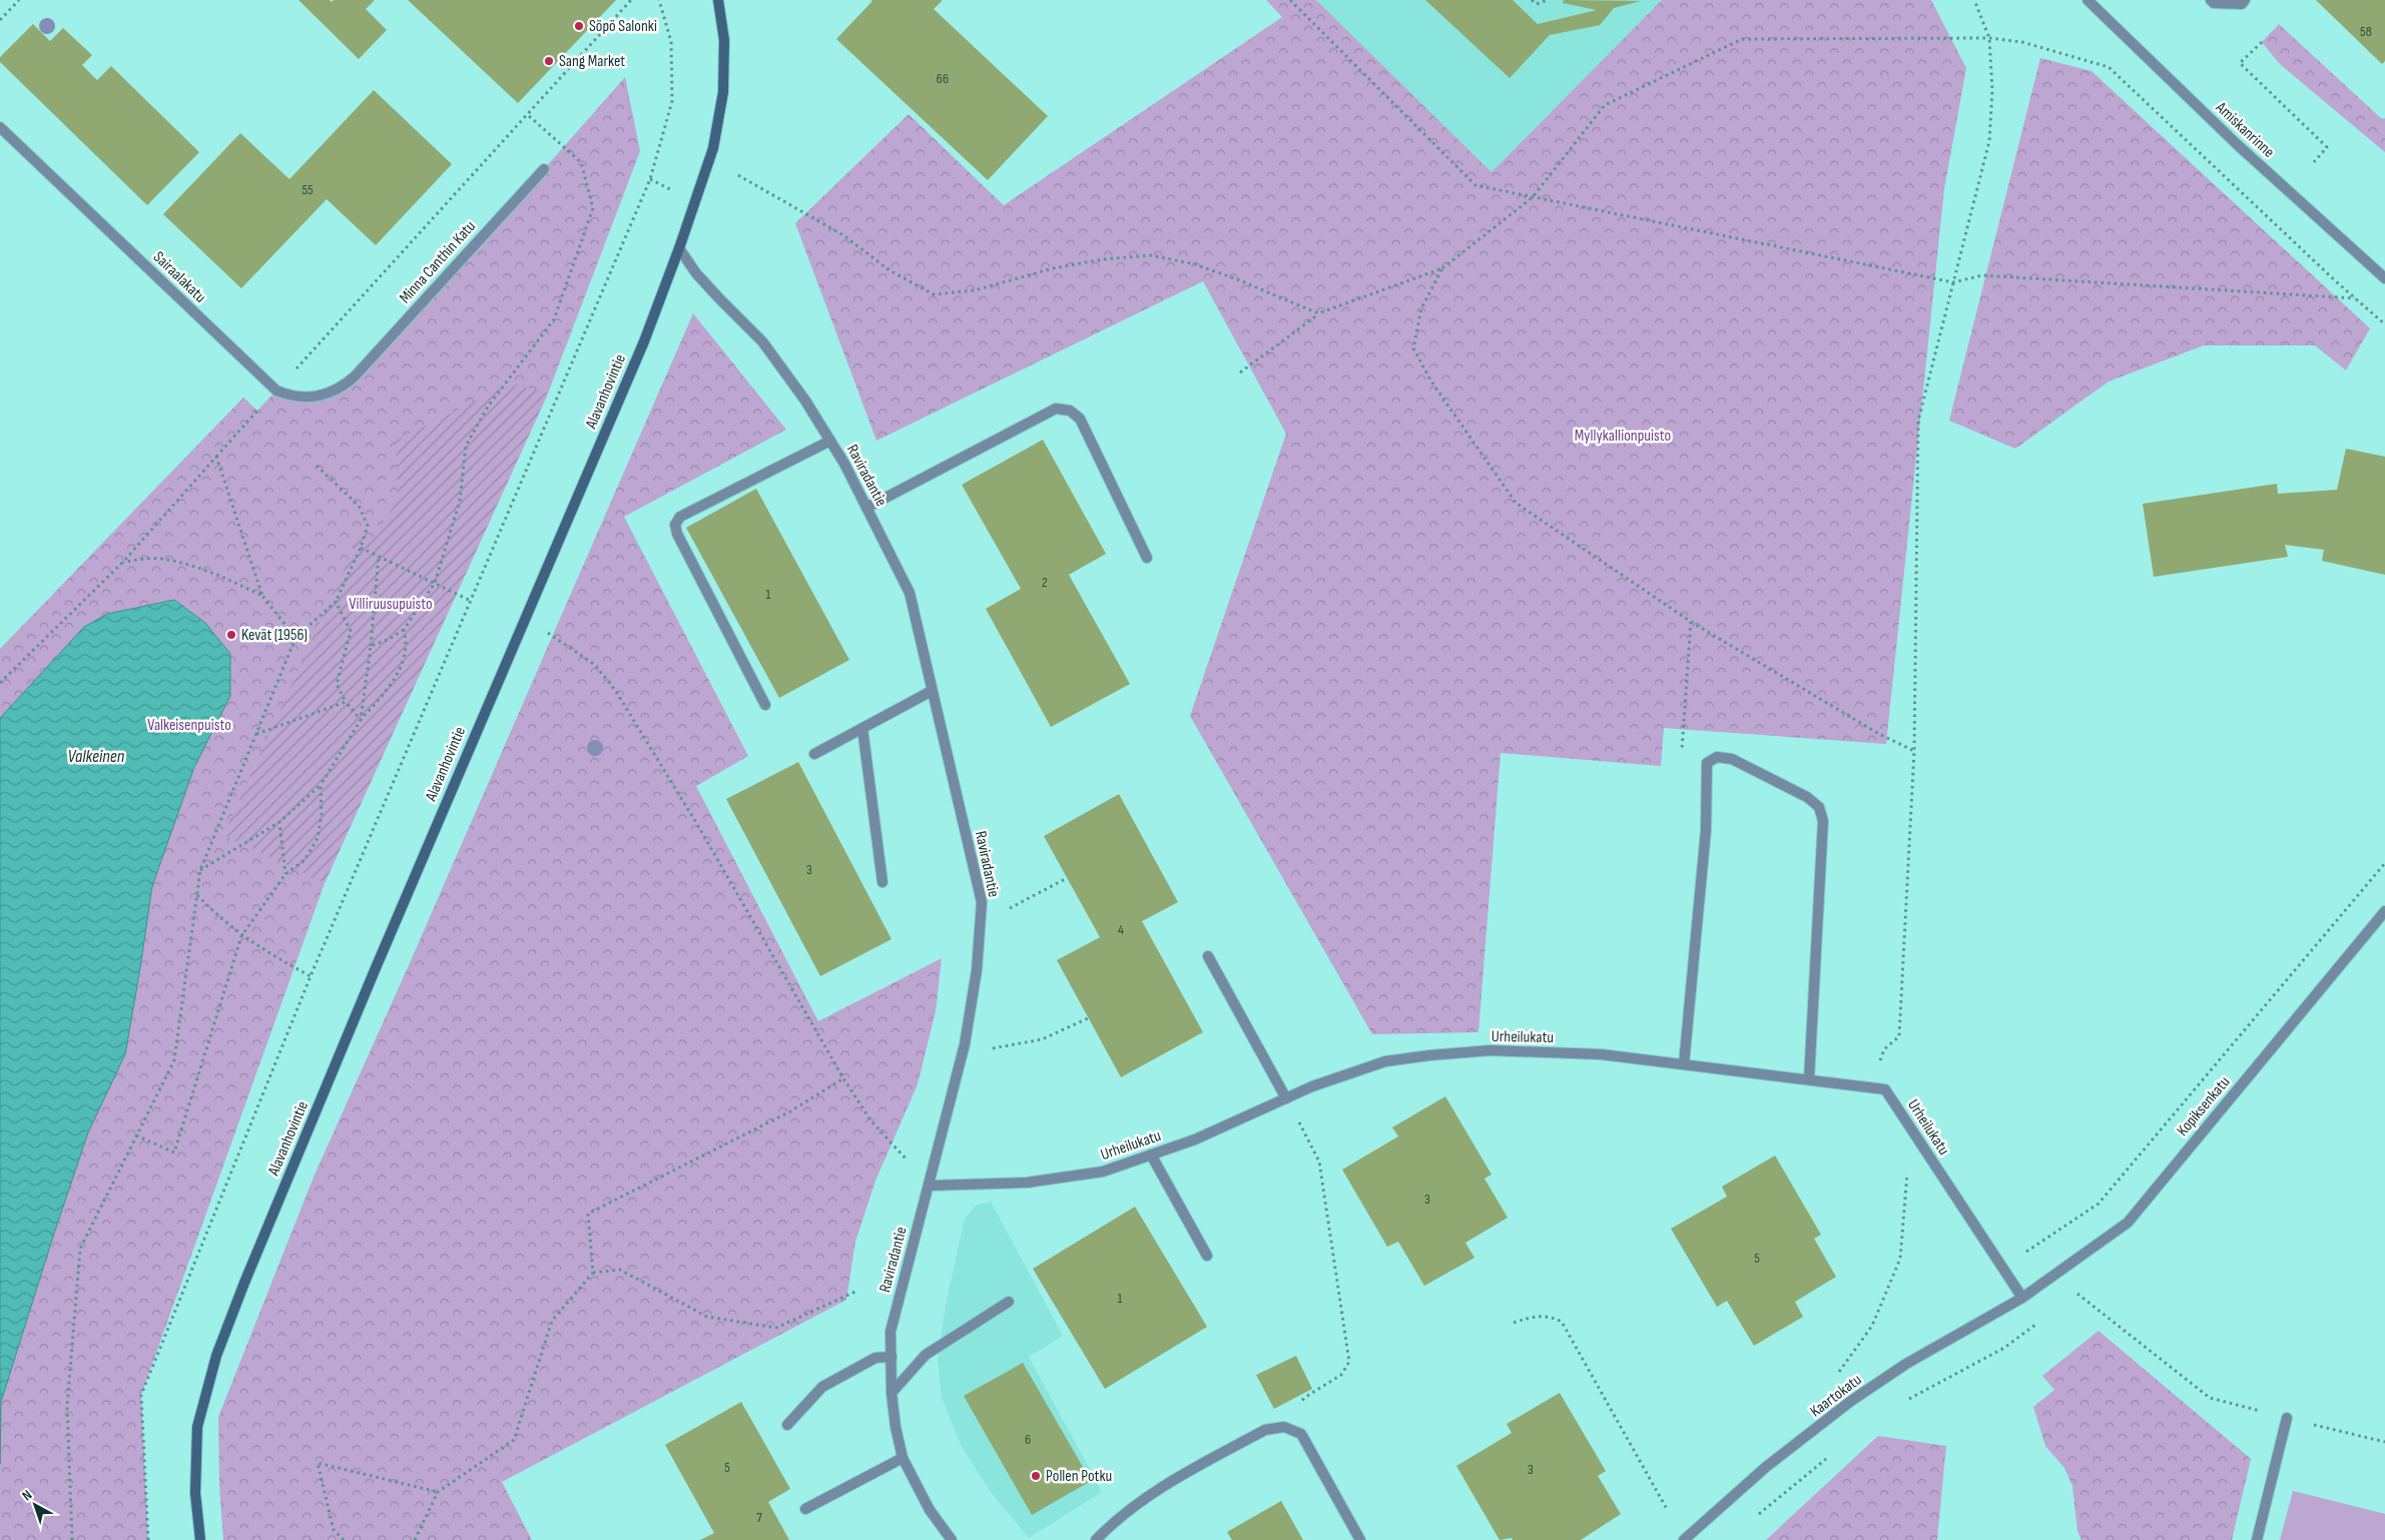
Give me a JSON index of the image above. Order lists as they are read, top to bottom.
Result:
{
  "streets": {
    "main road": ["Alavanhovintie"],
    "street": [
      "Amiskanrinne",
      "Minna Canthin Katu",
      "Sairaalakatu",
      "Raviradantie",
      "Urheilukatu",
      "Kopiksenkatu",
      "Kaartokatu"
    ]
  },
  "crossings": [
    ["Minna Canthin Katu", "Sairaalakatu"],
    ["Alavanhovintie", "Raviradantie"],
    ["Raviradantie", "Urheilukatu"],
    ["Urheilukatu", "Kopiksenkatu"],
    ["Urheilukatu", "Kaartokatu"],
    ["Kopiksenkatu", "Kaartokatu"]
  ],
  "water": ["Valkeinen"],
  "parks": ["Myllykallionpuisto", "Villiruusupuisto", "Valkeisenpuisto"],
  "places": [
    "Söpö Salonki",
    "Sang Market",
    "Kevät (1956)",
    "Pollen Potku"
  ],
  "house_numbers": [
    "58",
    "66",
    "55",
    "2",
    "1",
    "3",
    "4",
    "3",
    "5",
    "1",
    "6",
    "5",
    "3",
    "7"
  ],
  "north": "top left"
}
